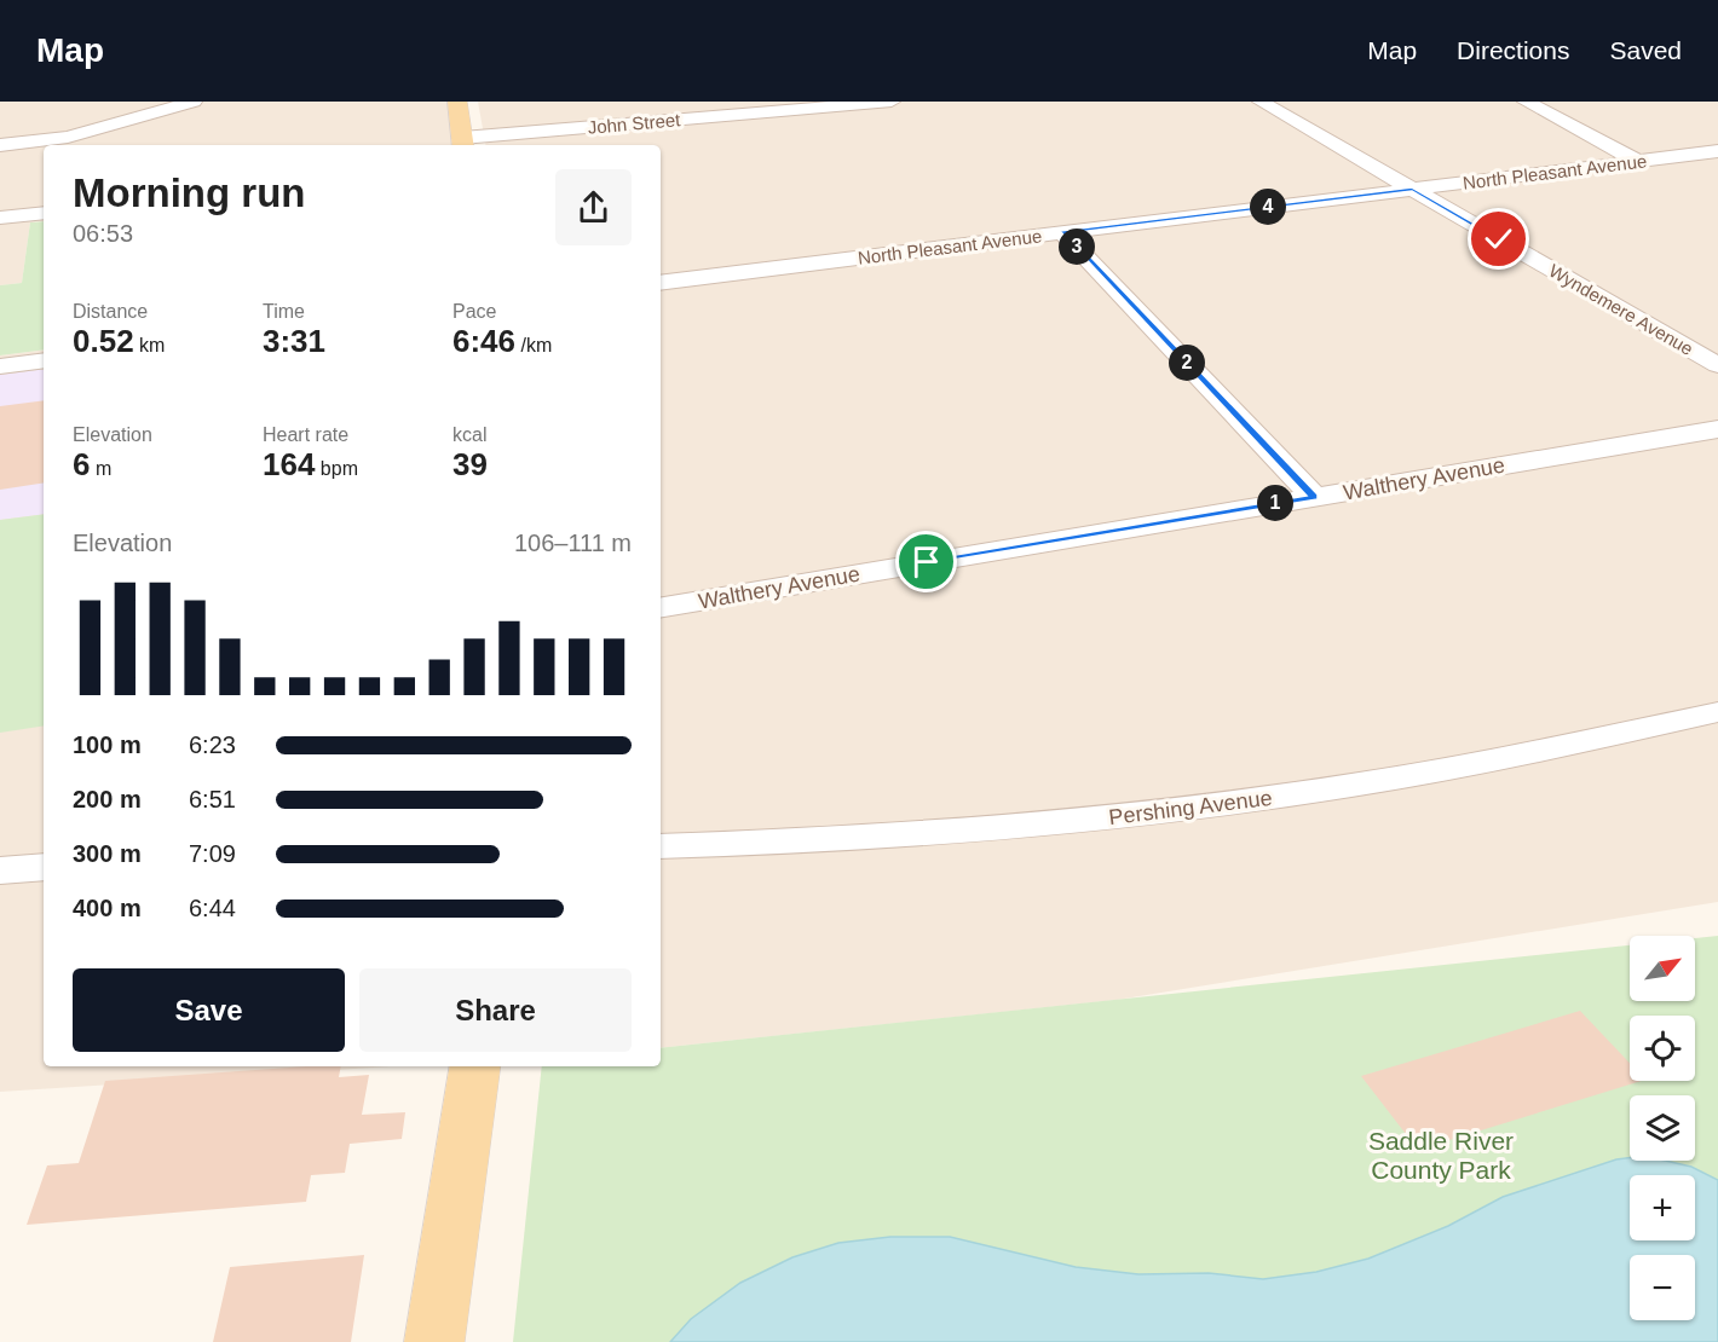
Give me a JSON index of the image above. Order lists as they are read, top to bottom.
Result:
{
  "streets": {
    "street": [
      "John Street",
      "North Pleasant Avenue",
      "Wyndemere Avenue",
      "Walthery Avenue",
      "Pershing Avenue"
    ]
  },
  "crossings": [
    ["North Pleasant Avenue", "Wyndemere Avenue"]
  ],
  "parks": ["Saddle River County Park"],
  "north": "top right",
  "page": {
    "header": "Map",
    "nav": ["Map", "Directions", "Saved"],
    "heading": ["Morning run", "06:53"],
    "pins": [
      "4",
      "3",
      "2",
      "1"
    ],
    "stats": [
      ["Distance", "0.52 km"],
      ["Time", "3:31"],
      ["Pace", "6:46 /km"],
      ["Elevation", "6 m"],
      ["Heart rate", "164 bpm"],
      ["kcal", "39"]
    ],
    "chart": ["Elevation", "106–111 m"],
    "list": [
      {
        "name": "100 m",
        "note": "6:23"
      },
      {
        "name": "200 m",
        "note": "6:51"
      },
      {
        "name": "300 m",
        "note": "7:09"
      },
      {
        "name": "400 m",
        "note": "6:44"
      }
    ],
    "map_buttons": ["+", "−"],
    "buttons": ["Save", "Share"]
  }
}
